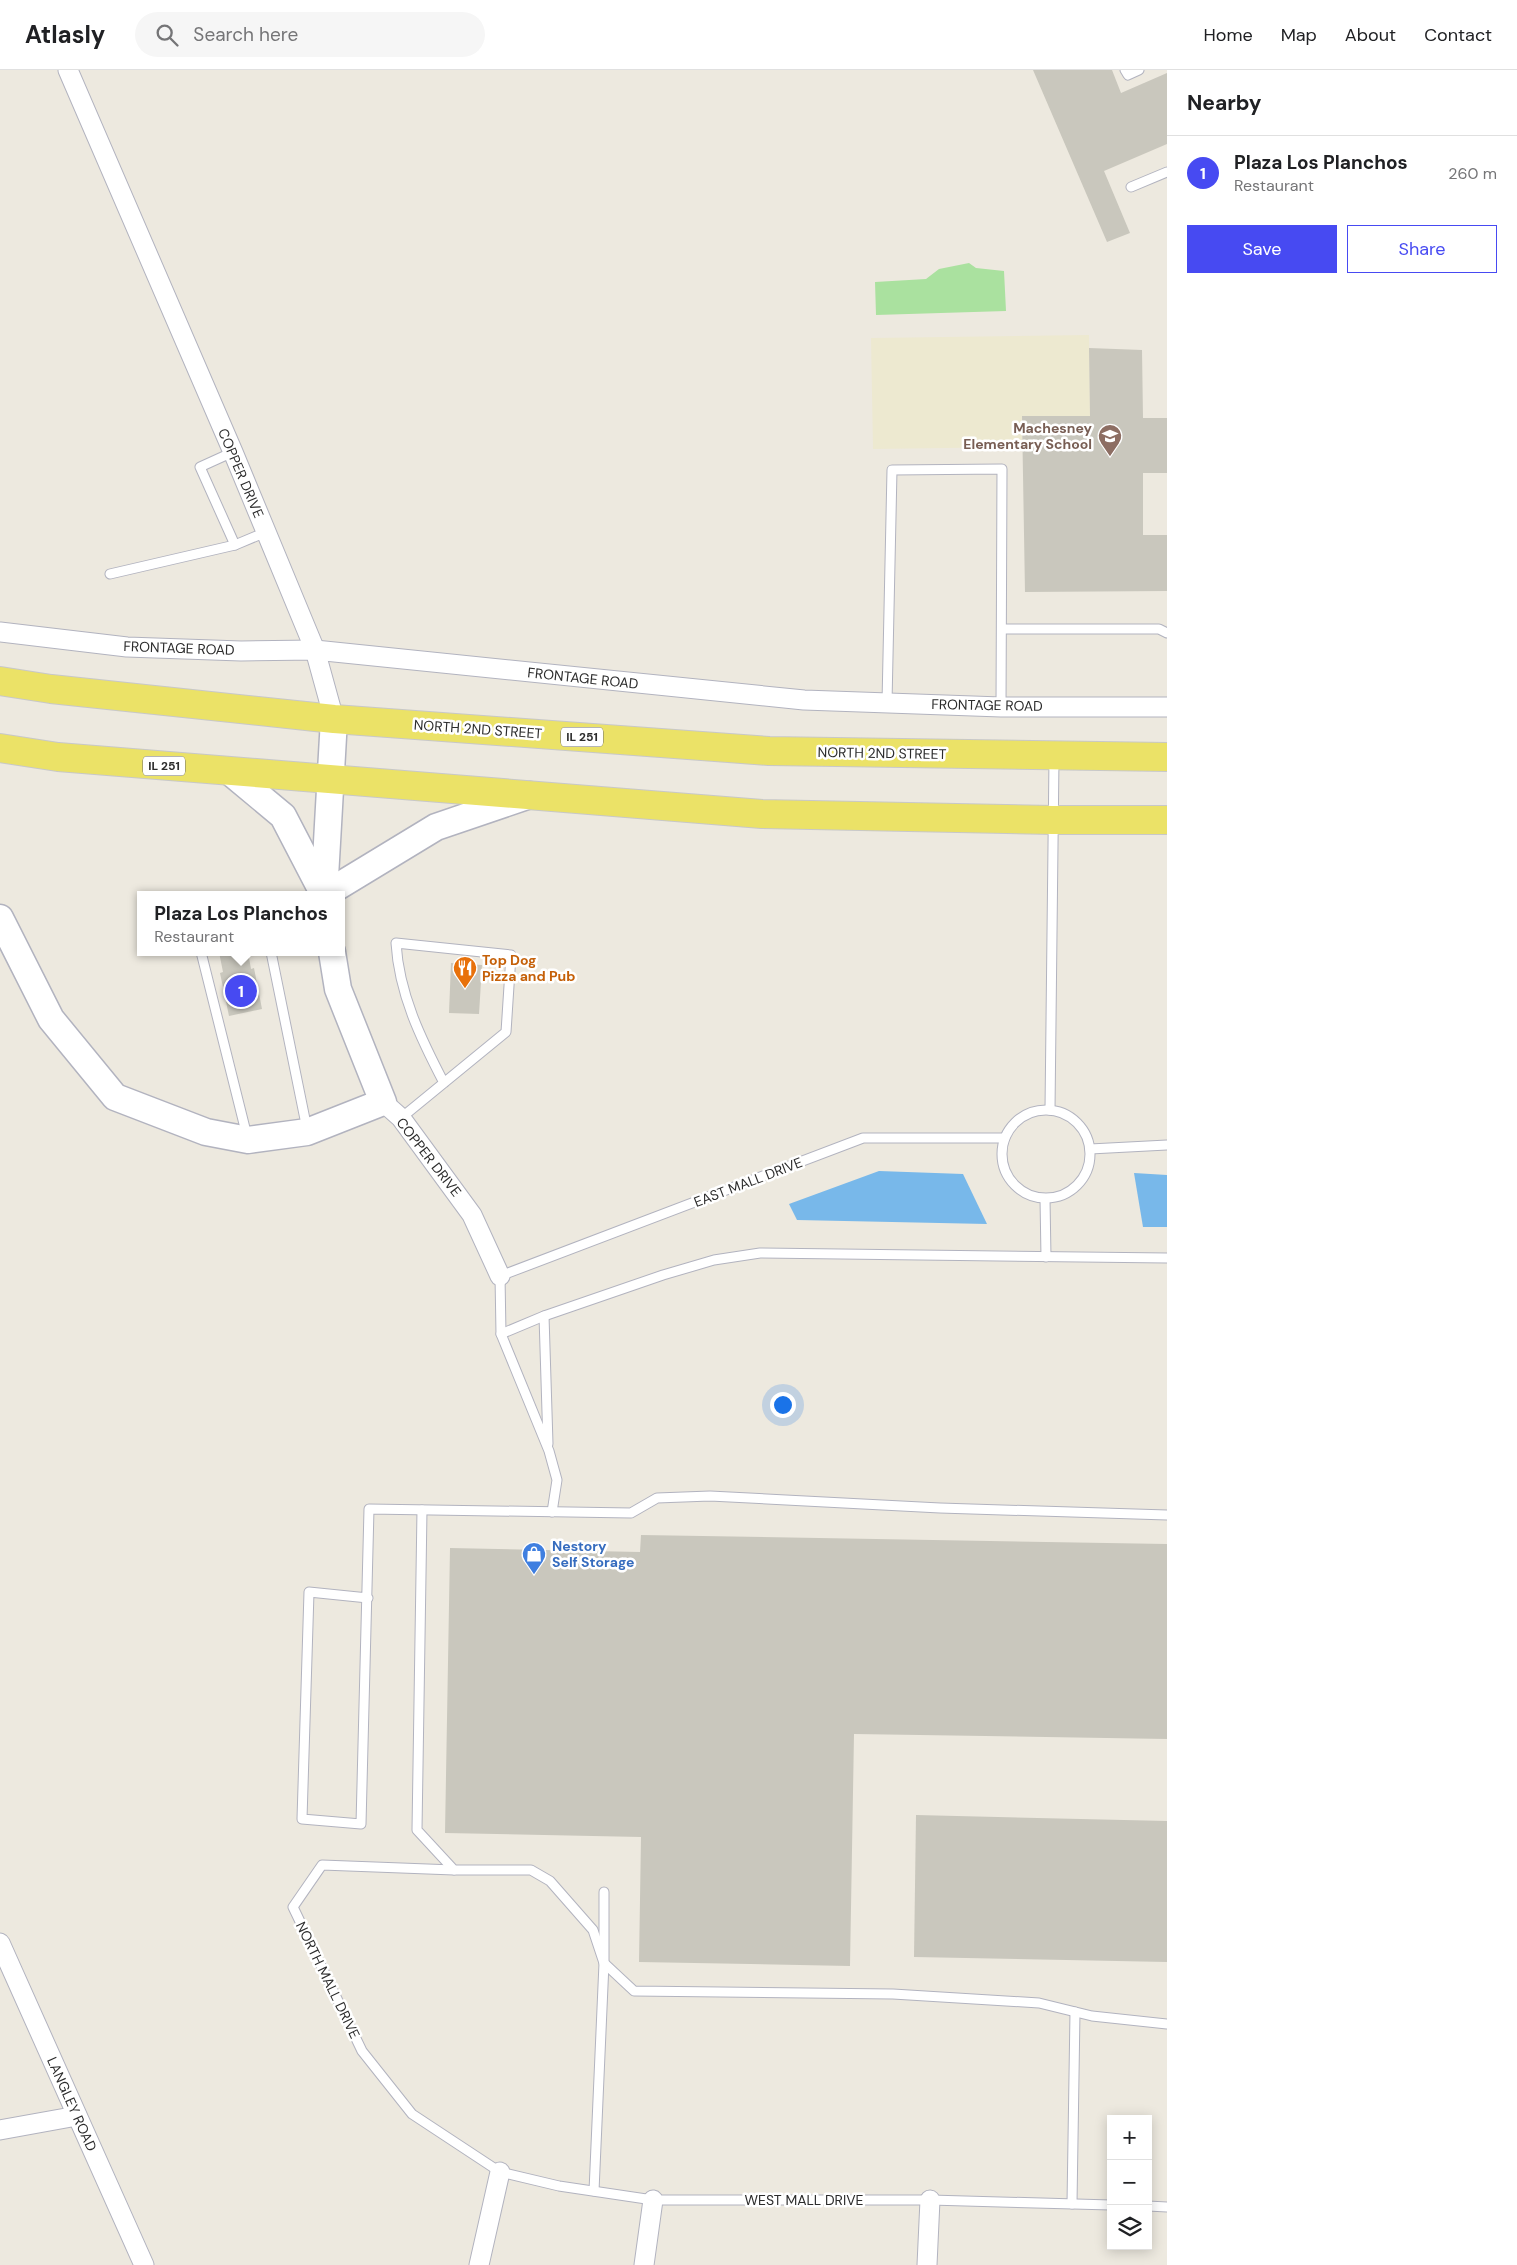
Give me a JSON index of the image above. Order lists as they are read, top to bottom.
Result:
{
  "streets": {
    "main road": ["NORTH 2ND STREET", "IL 251"],
    "street": ["COPPER DRIVE", "FRONTAGE ROAD", "LANGLEY ROAD"],
    "lane": ["EAST MALL DRIVE", "NORTH MALL DRIVE", "WEST MALL DRIVE"]
  },
  "crossings": [
    ["COPPER DRIVE", "FRONTAGE ROAD"],
    ["COPPER DRIVE", "NORTH 2ND STREET"],
    ["COPPER DRIVE", "IL 251"],
    ["COPPER DRIVE", "EAST MALL DRIVE"],
    ["NORTH MALL DRIVE", "WEST MALL DRIVE"]
  ],
  "places": {
    "school or university": ["Machesney Elementary School"],
    "restaurant": ["Top Dog Pizza and Pub"],
    "shop": ["Nestory Self Storage"]
  },
  "page": {
    "header": "Atlasly",
    "search": "Search here",
    "nav": [
      "Home",
      "Map",
      "About",
      "Contact"
    ],
    "heading": "Nearby",
    "list": [
      {
        "mark": "1",
        "name": "Plaza Los Planchos",
        "note": "Restaurant",
        "value": "260 m"
      }
    ],
    "buttons": ["Save", "Share"],
    "popup": ["Plaza Los Planchos", "Restaurant"],
    "pins": "1",
    "map_buttons": ["+", "−"]
  }
}
